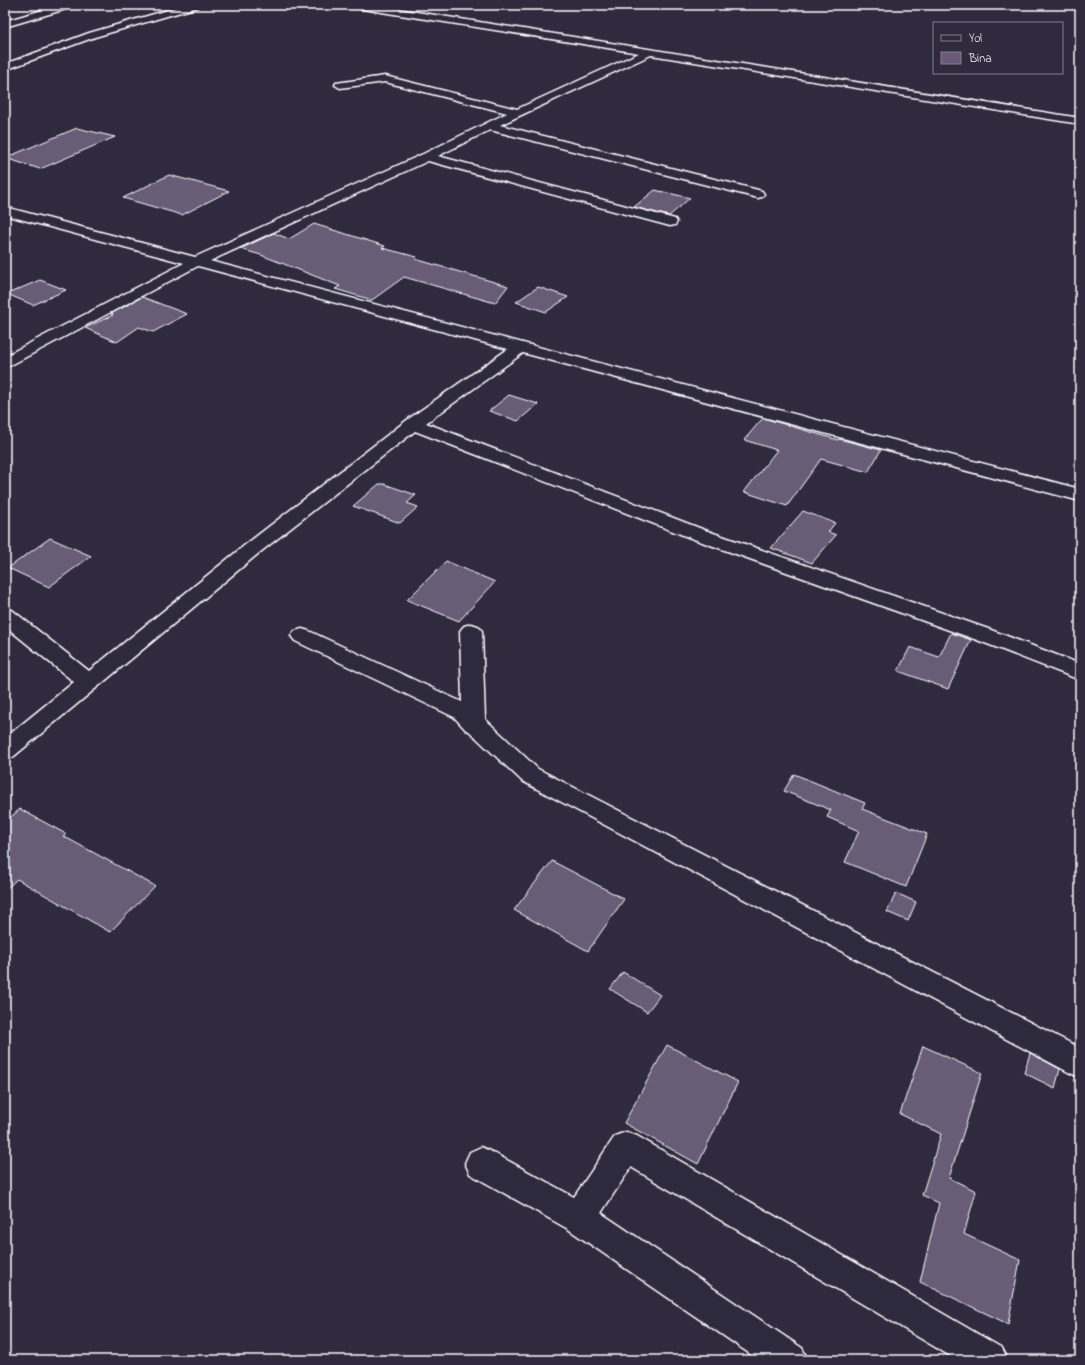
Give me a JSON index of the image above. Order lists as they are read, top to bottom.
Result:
{
  "legend": ["Yol", "Bina"]
}
